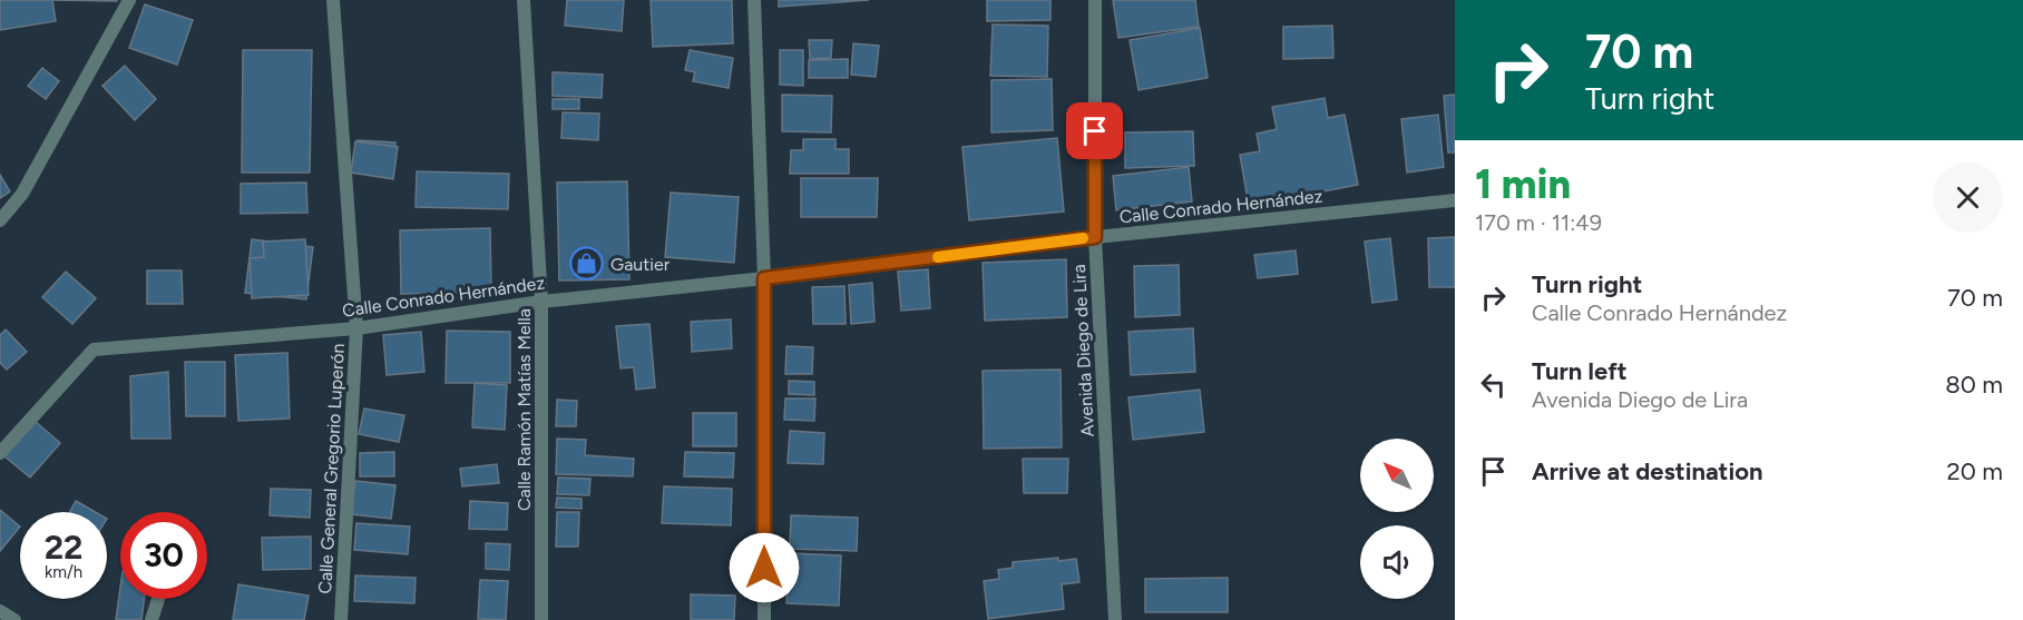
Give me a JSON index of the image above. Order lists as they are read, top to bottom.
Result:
{
  "streets": {
    "street": [
      "Calle Conrado Hernández",
      "Avenida Diego de Lira",
      "Calle Ramón Matías Mella",
      "Calle General Gregorio Luperón"
    ]
  },
  "crossings": [
    ["Calle Conrado Hernández", "Avenida Diego de Lira"],
    ["Calle Conrado Hernández", "Calle Ramón Matías Mella"],
    ["Calle Conrado Hernández", "Calle General Gregorio Luperón"]
  ],
  "places": {
    "shop": ["Gautier"]
  },
  "north": "top left",
  "page": {
    "turn": ["70 m", "Turn right"],
    "heading": ["1 min", "170 m · 11:49"],
    "list": [
      {
        "name": "Turn right",
        "note": "Calle Conrado Hernández",
        "value": "70 m"
      },
      {
        "name": "Turn left",
        "note": "Avenida Diego de Lira",
        "value": "80 m"
      },
      {
        "name": "Arrive at destination",
        "value": "20 m"
      }
    ],
    "speed": "22 km/h",
    "limit": "30"
  }
}
